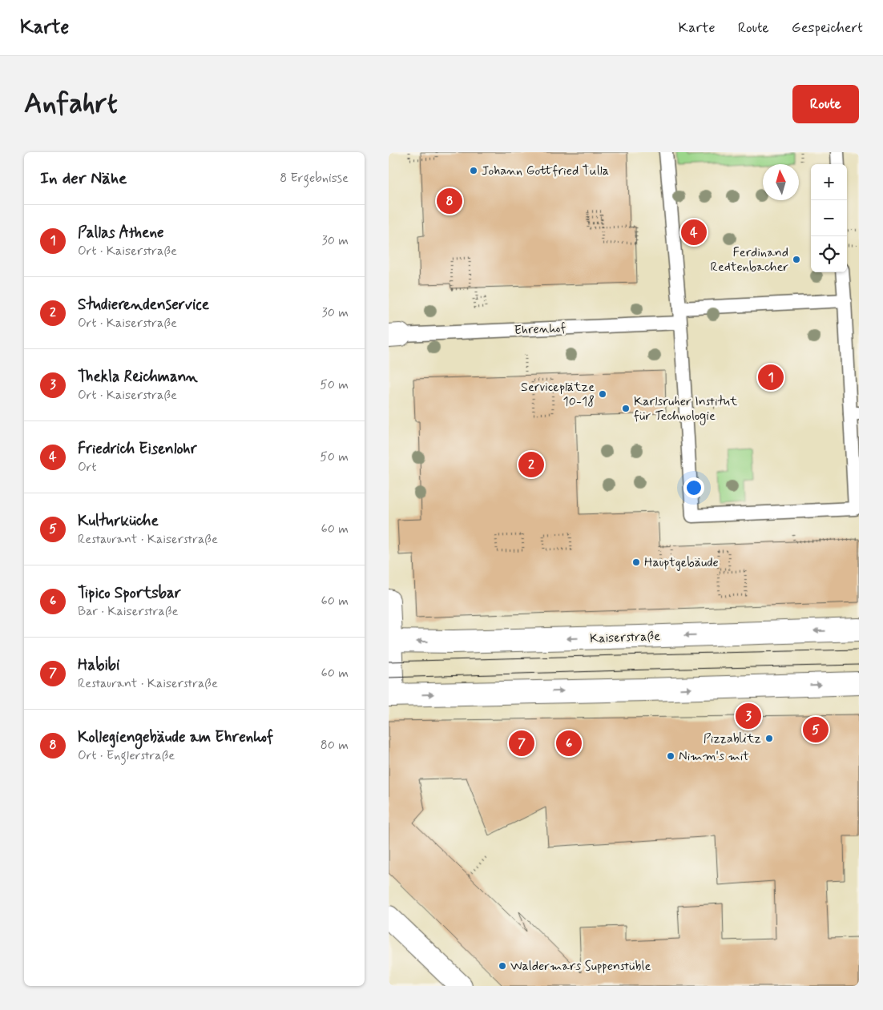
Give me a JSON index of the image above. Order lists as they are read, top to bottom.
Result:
{
  "streets": {
    "street": ["Kaiserstraße"],
    "lane": ["Ehrenhof"]
  },
  "places": [
    "Johann Gottfried Tulla",
    "Ferdinand Redtenbacher",
    "Serviceplätze 10-18",
    "Karlsruher Institut für Technologie",
    "Hauptgebäude",
    "Pizzablitz",
    "Nimm's mit",
    "Waldermars Suppenstüble"
  ],
  "north": "top",
  "page": {
    "header": "Karte",
    "nav": ["Karte", "Route", "Gespeichert"],
    "buttons": "Route",
    "title": "Anfahrt",
    "heading": ["In der Nähe", "8 Ergebnisse"],
    "map_buttons": ["+", "−"],
    "pins": [
      "8",
      "4",
      "1",
      "2",
      "3",
      "5",
      "6",
      "7"
    ],
    "list": [
      {
        "mark": "1",
        "name": "Pallas Athene",
        "note": "Ort · Kaiserstraße",
        "value": "30 m"
      },
      {
        "mark": "2",
        "name": "Studierendenservice",
        "note": "Ort · Kaiserstraße",
        "value": "30 m"
      },
      {
        "mark": "3",
        "name": "Thekla Reichmann",
        "note": "Ort · Kaiserstraße",
        "value": "50 m"
      },
      {
        "mark": "4",
        "name": "Friedrich Eisenlohr",
        "note": "Ort",
        "value": "50 m"
      },
      {
        "mark": "5",
        "name": "Kulturküche",
        "note": "Restaurant · Kaiserstraße",
        "value": "60 m"
      },
      {
        "mark": "6",
        "name": "Tipico Sportsbar",
        "note": "Bar · Kaiserstraße",
        "value": "60 m"
      },
      {
        "mark": "7",
        "name": "Habibi",
        "note": "Restaurant · Kaiserstraße",
        "value": "60 m"
      },
      {
        "mark": "8",
        "name": "Kollegiengebäude am Ehrenhof",
        "note": "Ort · Englerstraße",
        "value": "80 m"
      }
    ]
  }
}
